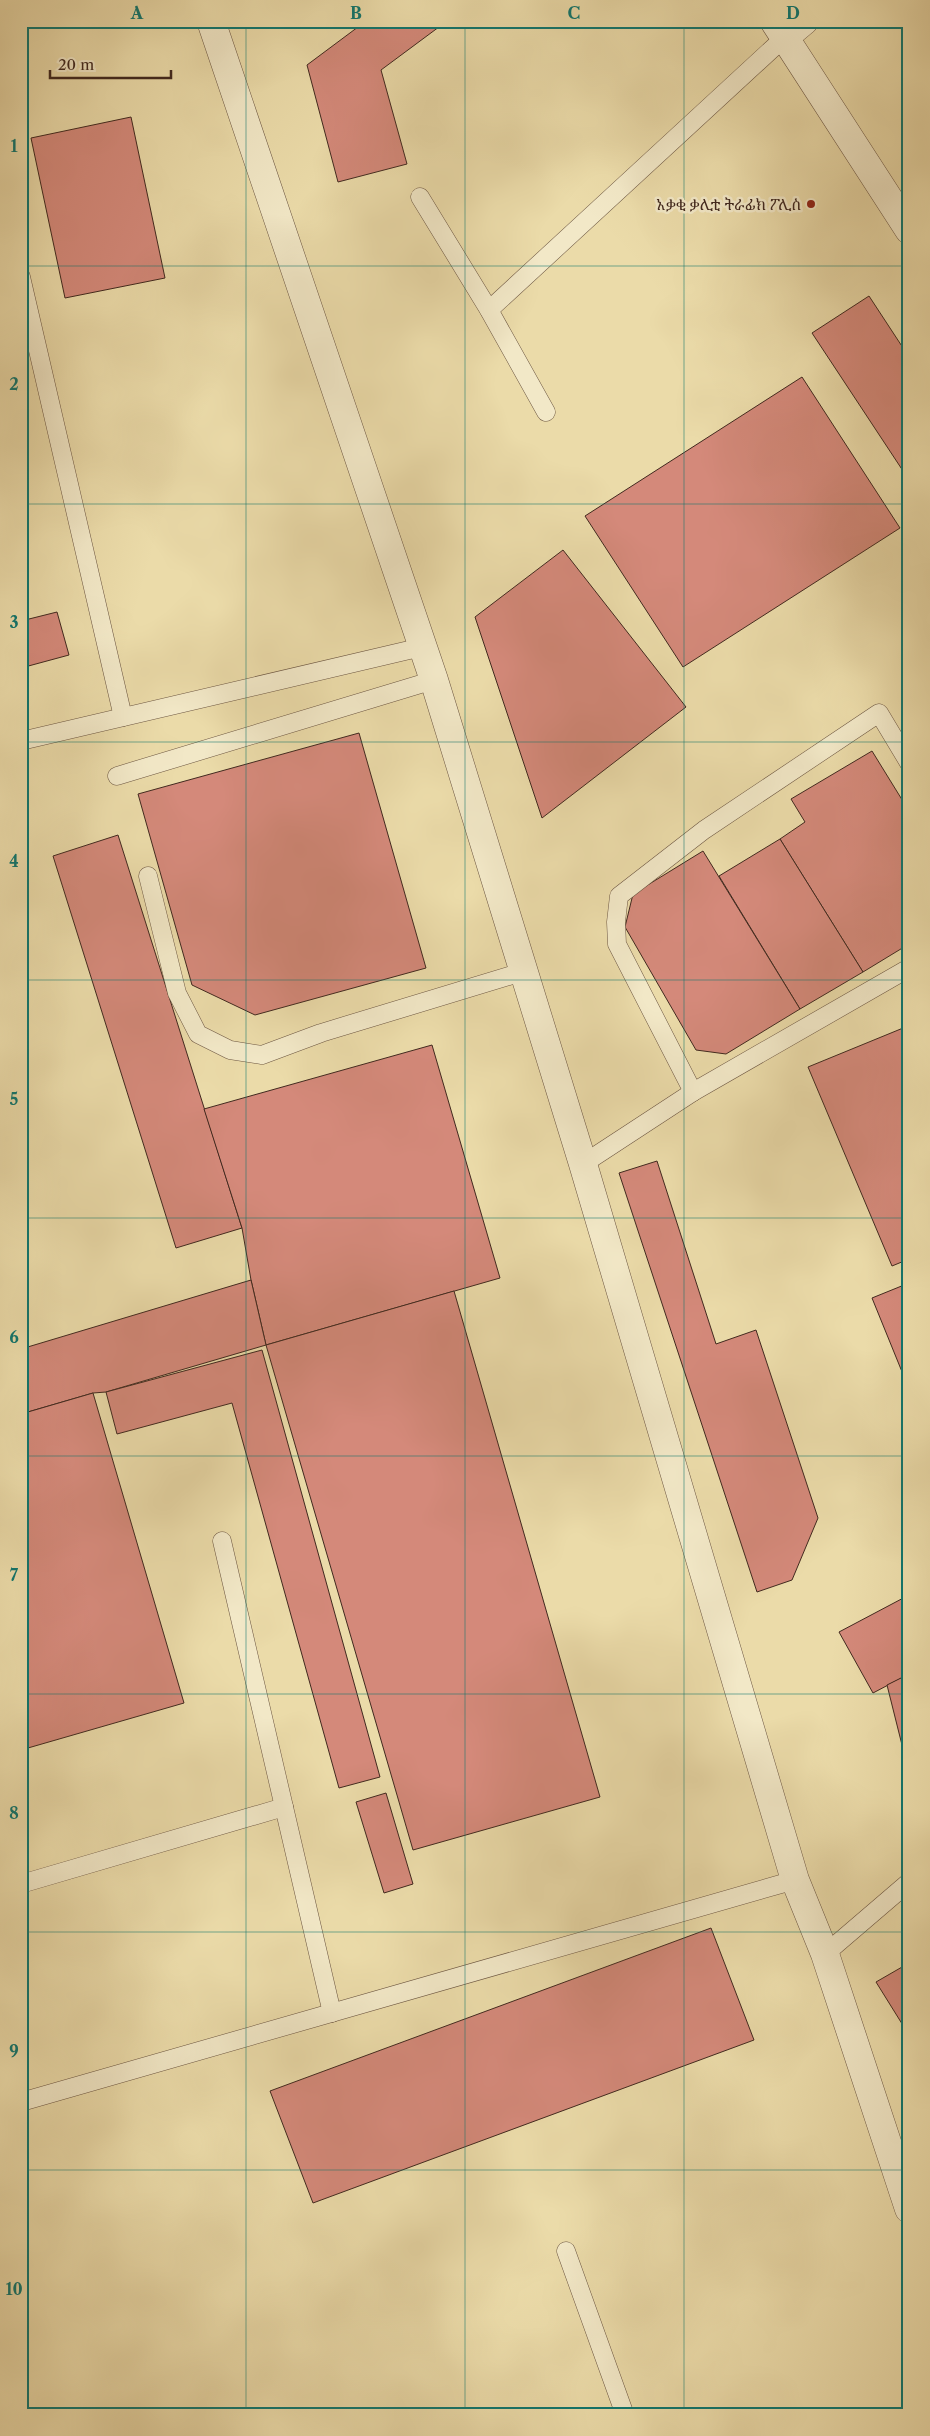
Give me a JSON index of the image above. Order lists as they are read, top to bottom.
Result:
{
  "places": ["አቃቂ ቃሊቲ ትራፊክ ፖሊስ"],
  "scale_bar": "20 m",
  "grid": {
    "columns": [
      "A",
      "B",
      "C",
      "D"
    ],
    "rows": [
      "1",
      "2",
      "3",
      "4",
      "5",
      "6",
      "7",
      "8",
      "9",
      "10"
    ]
  }
}
